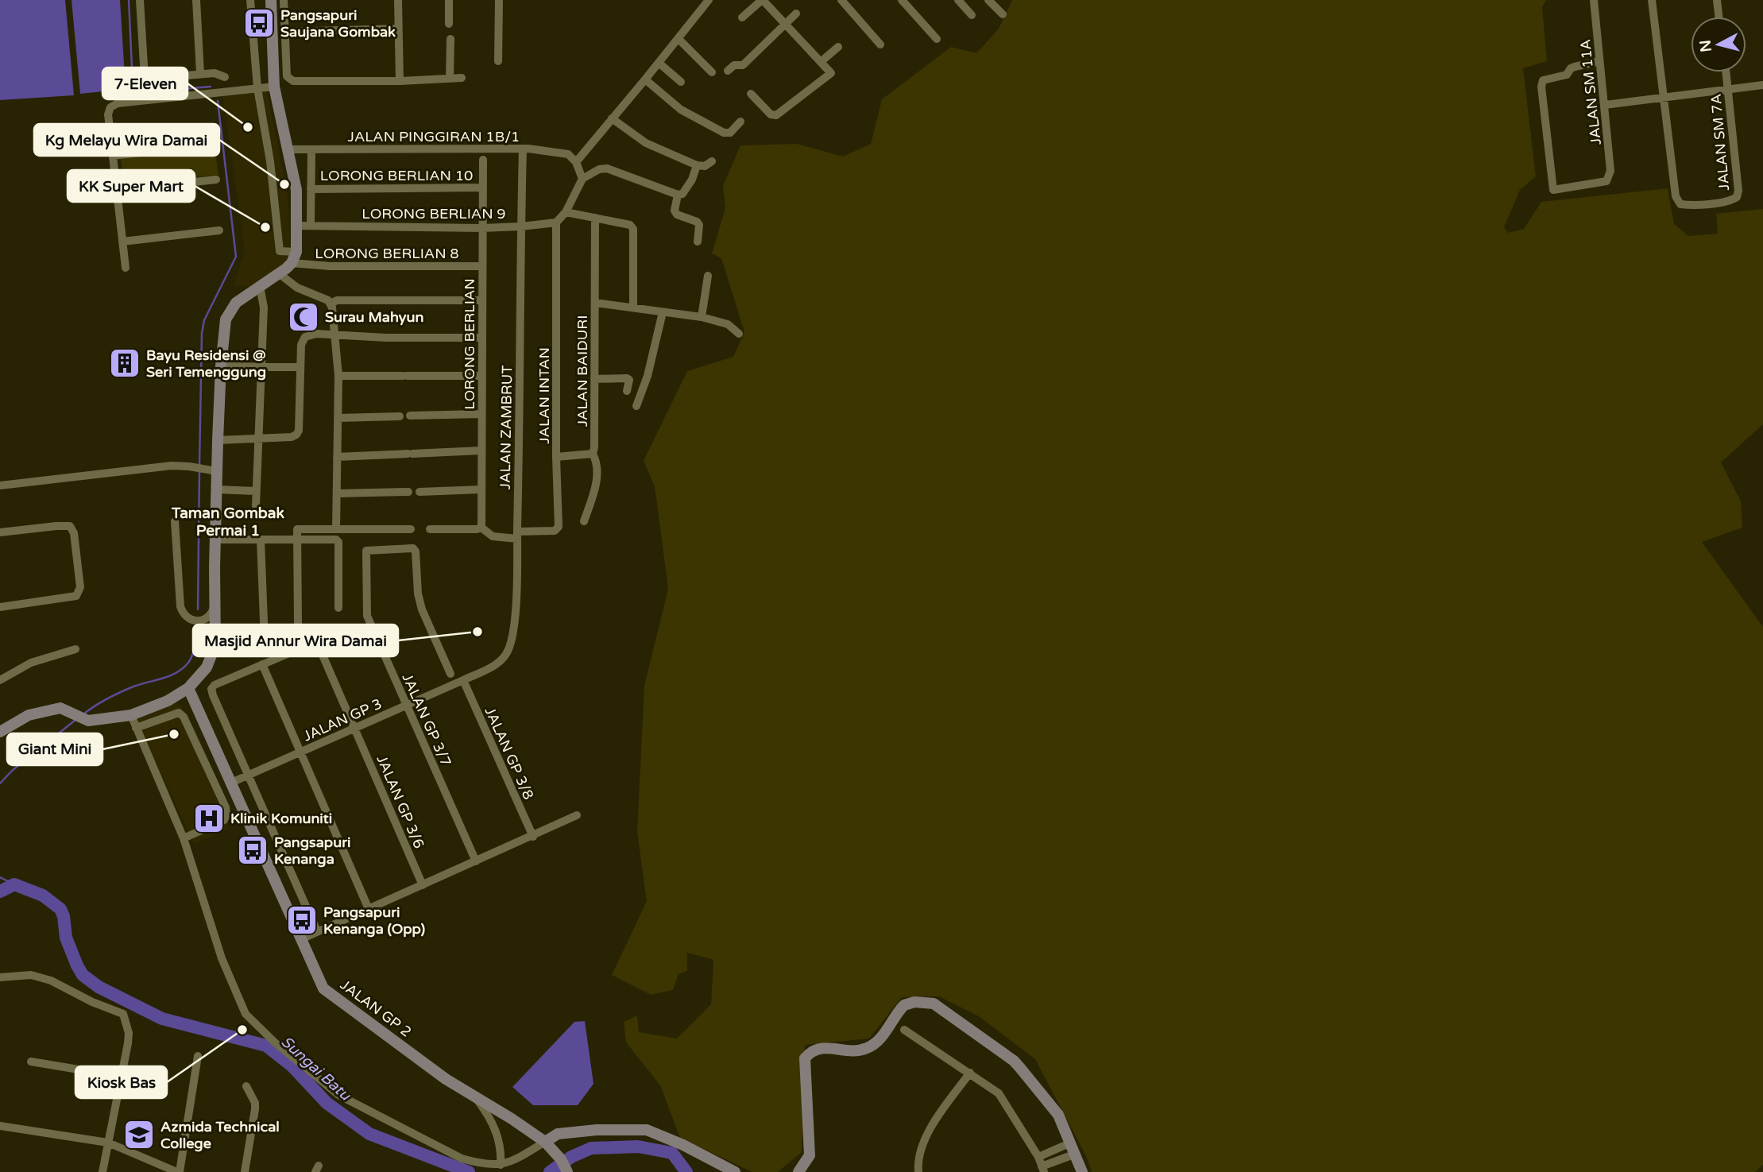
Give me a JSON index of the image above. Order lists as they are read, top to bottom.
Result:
{
  "streets": {
    "street": [
      "JALAN SM 11A",
      "JALAN PINGGIRAN 1B/1",
      "JALAN SM 7A",
      "LORONG BERLIAN 10",
      "LORONG BERLIAN 9",
      "LORONG BERLIAN 8",
      "LORONG BERLIAN",
      "JALAN BAIDURI",
      "JALAN INTAN",
      "JALAN ZAMBRUT",
      "JALAN GP 3",
      "JALAN GP 3/7",
      "JALAN GP 3/8",
      "JALAN GP 3/6",
      "JALAN GP 2"
    ]
  },
  "crossings": [
    ["JALAN PINGGIRAN 1B/1", "JALAN ZAMBRUT"],
    ["LORONG BERLIAN 10", "LORONG BERLIAN"],
    ["LORONG BERLIAN 9", "LORONG BERLIAN"],
    ["LORONG BERLIAN 9", "JALAN INTAN"],
    ["LORONG BERLIAN 9", "JALAN ZAMBRUT"],
    ["LORONG BERLIAN 8", "LORONG BERLIAN"],
    ["JALAN INTAN", "JALAN ZAMBRUT"],
    ["JALAN ZAMBRUT", "JALAN GP 3"],
    ["JALAN ZAMBRUT", "JALAN GP 3/8"],
    ["JALAN GP 3", "JALAN GP 3/7"],
    ["JALAN GP 3", "JALAN GP 3/8"],
    ["JALAN GP 3", "JALAN GP 3/6"],
    ["JALAN GP 3", "JALAN GP 2"]
  ],
  "districts": ["Taman Gombak Permai 1"],
  "water": ["Sungai Batu"],
  "places": {
    "bus stop": ["Pangsapuri Saujana Gombak", "Pangsapuri Kenanga", "Pangsapuri Kenanga (Opp)"],
    "other": [
      "7-Eleven",
      "Kg Melayu Wira Damai",
      "KK Super Mart",
      "Masjid Annur Wira Damai",
      "Giant Mini",
      "Kiosk Bas"
    ],
    "mosque": ["Surau Mahyun"],
    "building": ["Bayu Residensi @ Seri Temenggung"],
    "hospital": ["Klinik Komuniti"],
    "school or university": ["Azmida Technical College"]
  },
  "north": "left"
}
